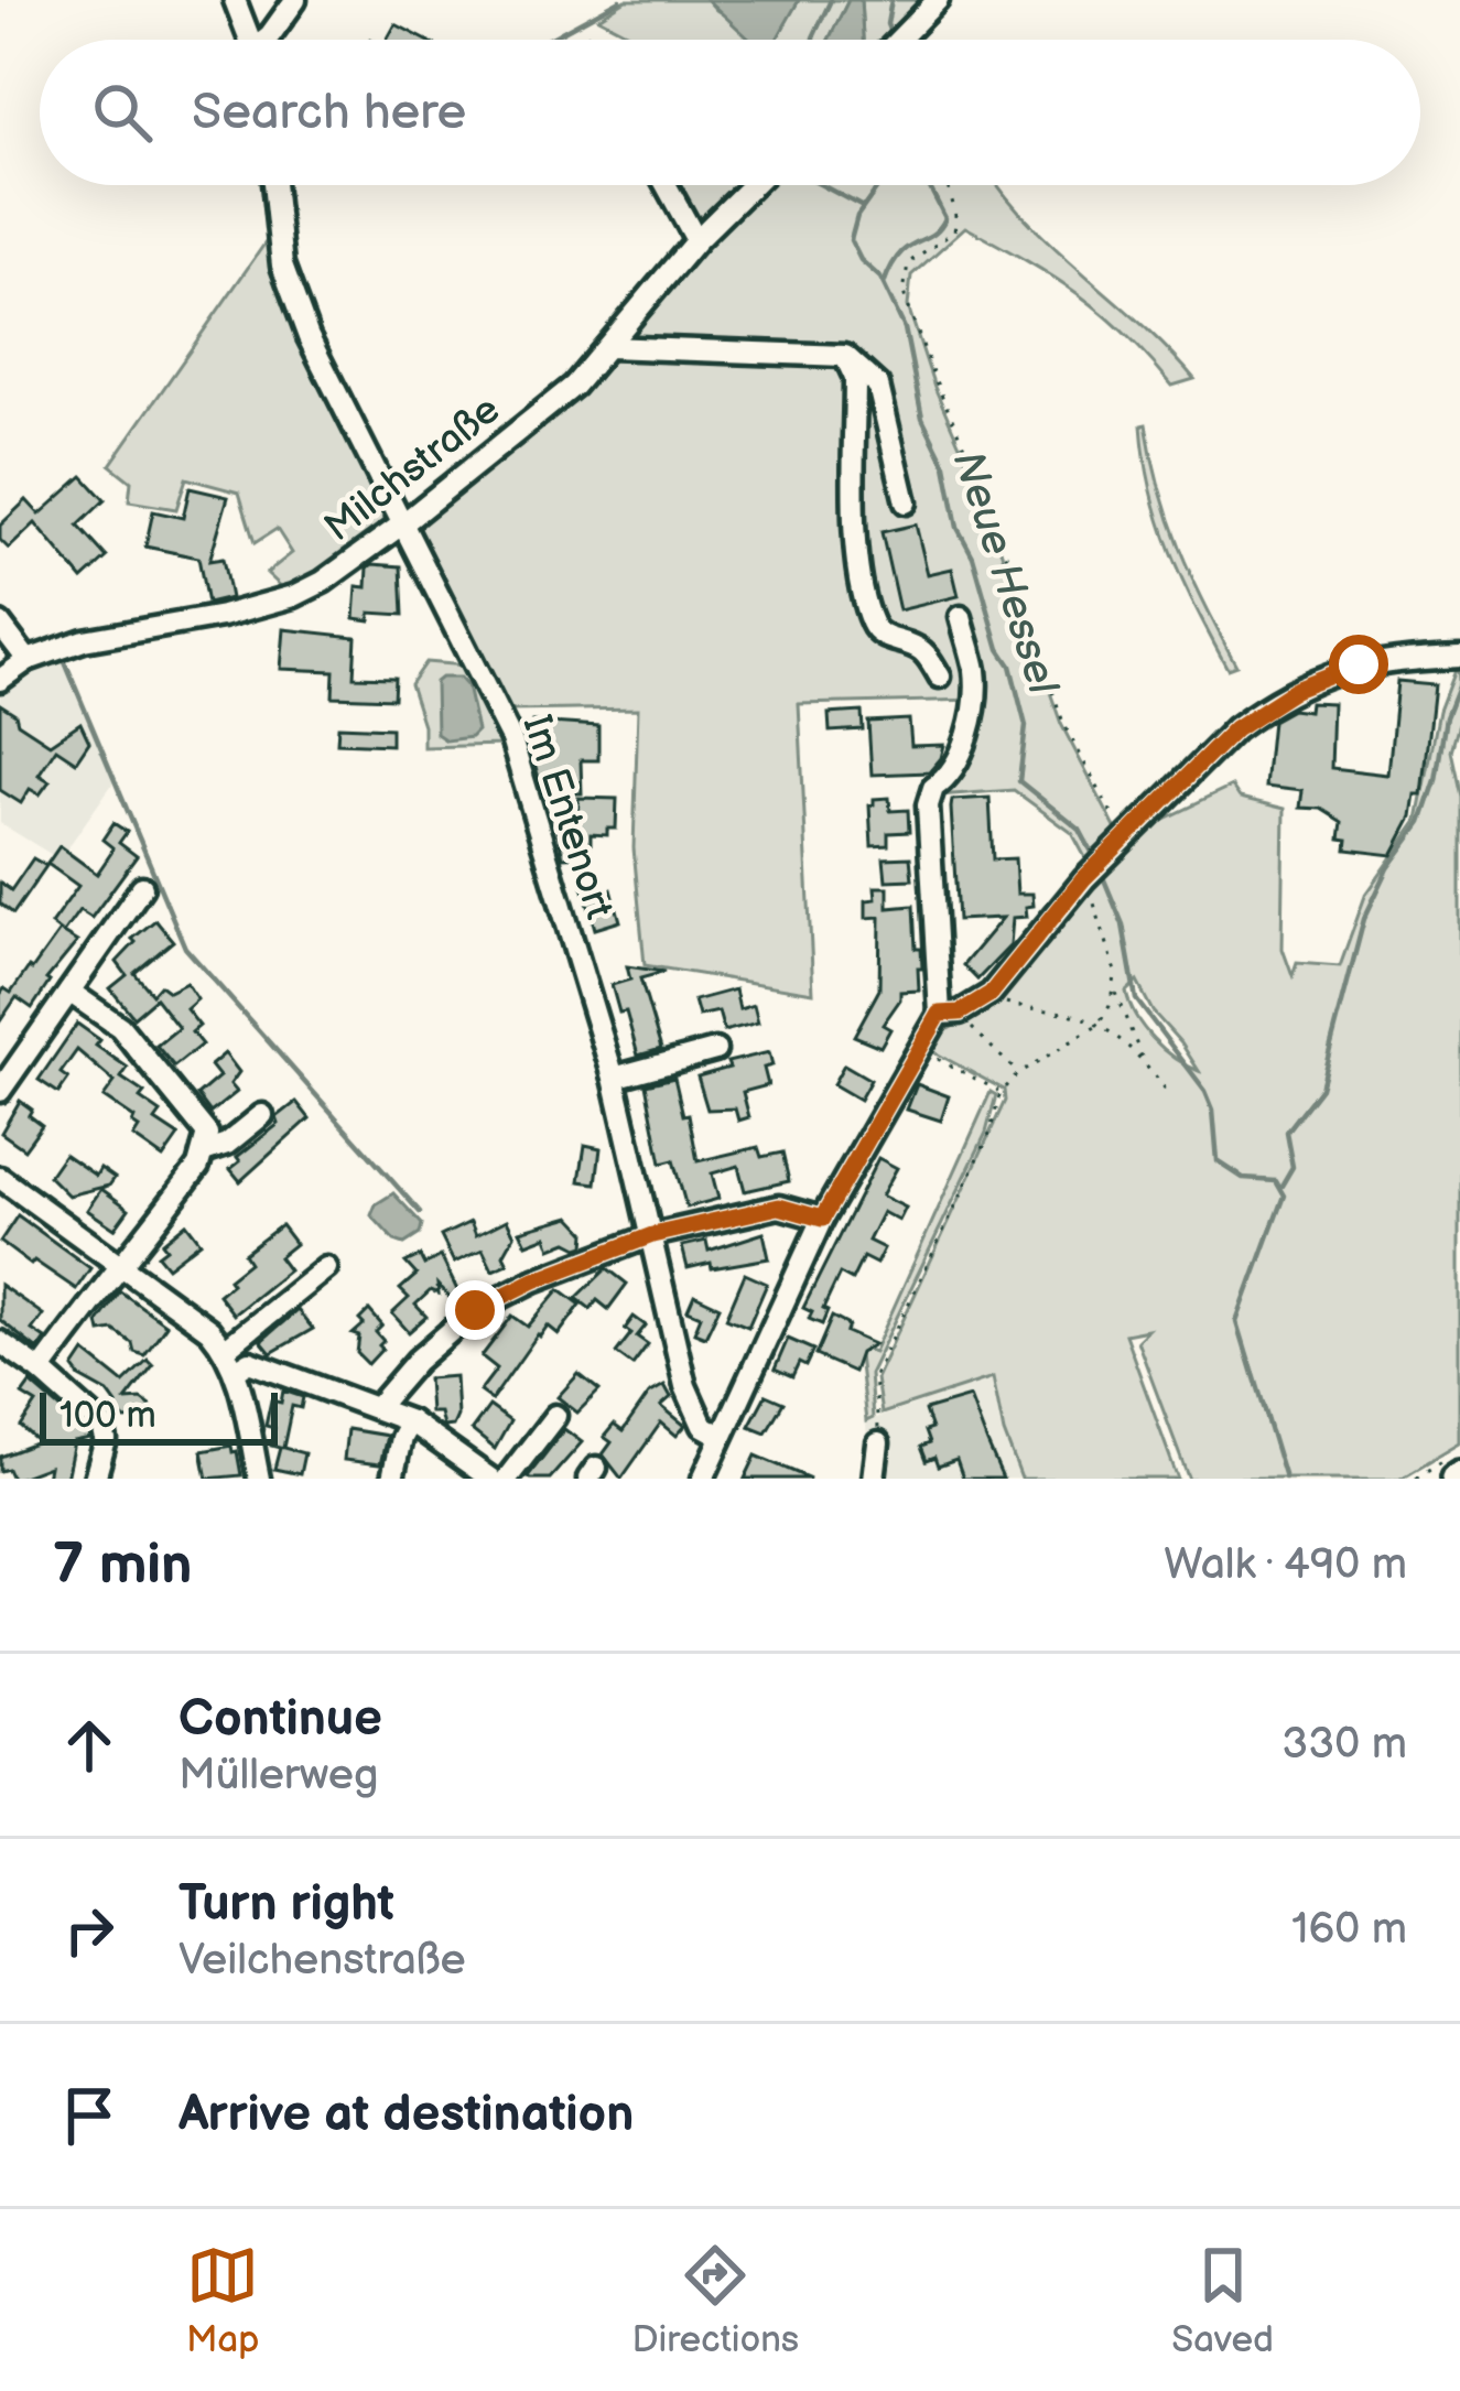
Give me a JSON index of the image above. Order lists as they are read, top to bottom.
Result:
{
  "streets": {
    "street": ["Milchstraße", "Im Entenort"]
  },
  "crossings": [
    ["Milchstraße", "Im Entenort"]
  ],
  "water": ["Neue Hessel"],
  "scale_bar": "100 m",
  "page": {
    "search": "Search here",
    "scale": "100 m",
    "heading": ["7 min", "Walk · 490 m"],
    "list": [
      ["Continue", "Müllerweg", "330 m"],
      ["Turn right", "Veilchenstraße", "160 m"],
      "Arrive at destination"
    ],
    "nav": ["Map", "Directions", "Saved"]
  }
}
